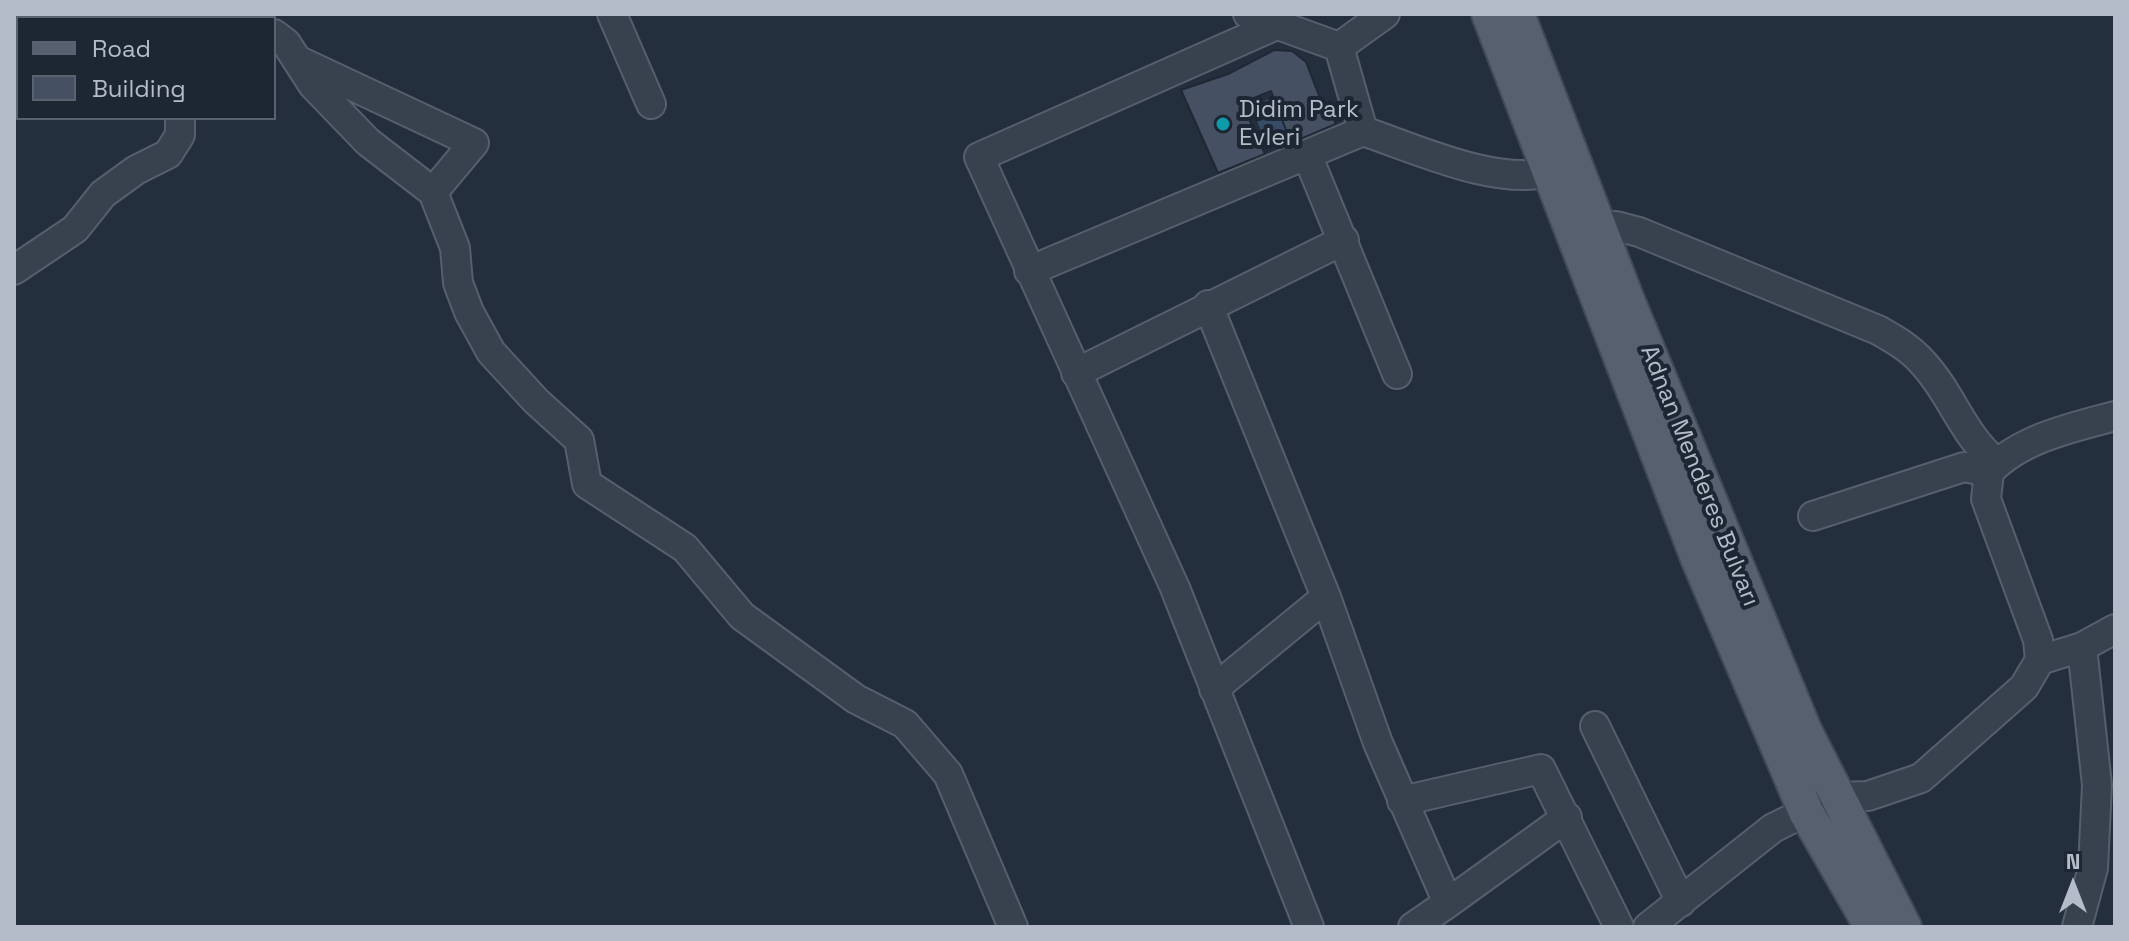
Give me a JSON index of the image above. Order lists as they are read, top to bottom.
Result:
{
  "streets": {
    "main road": ["Adnan Menderes Bulvarı"]
  },
  "places": ["Didim Park Evleri"],
  "legend": ["Road", "Building"],
  "north": "top"
}
